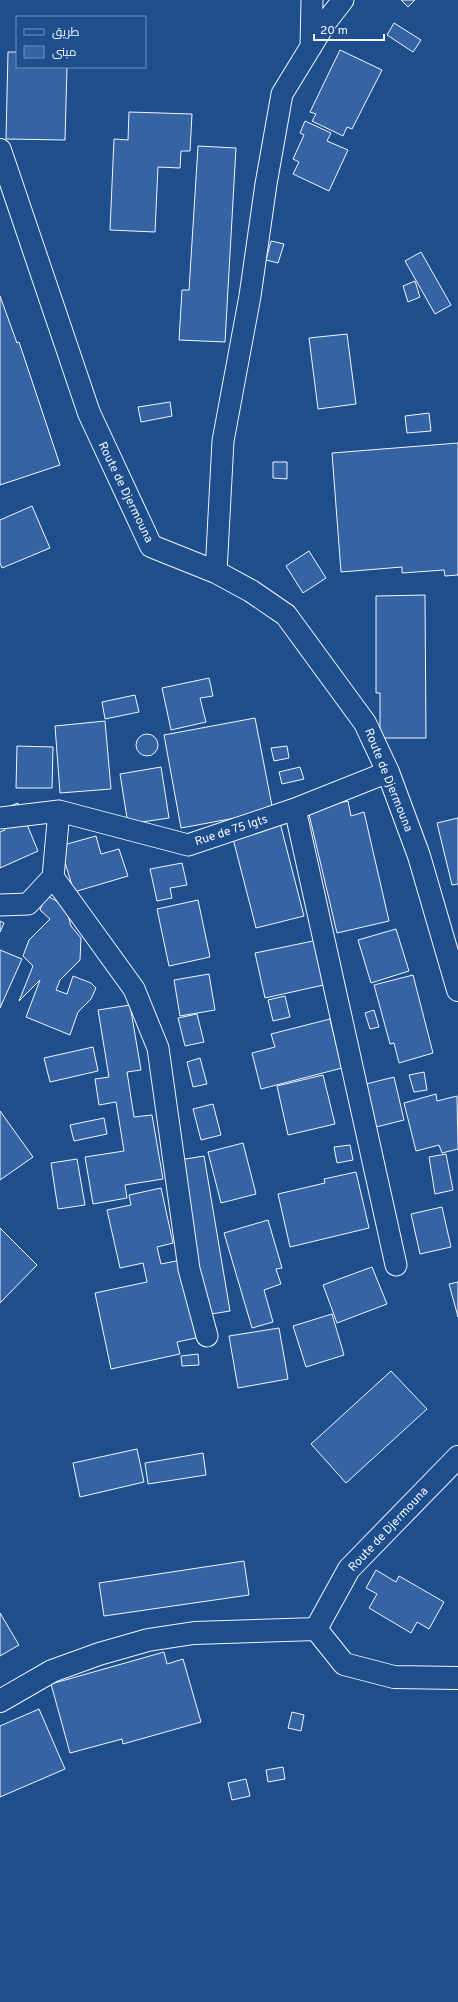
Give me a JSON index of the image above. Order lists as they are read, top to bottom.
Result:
{
  "streets": {
    "street": ["Route de Djermouna", "Rue de 75 lgts"]
  },
  "crossings": [
    ["Route de Djermouna", "Rue de 75 lgts"]
  ],
  "legend": ["طريق", "مبنى"],
  "scale_bar": "20 m"
}
